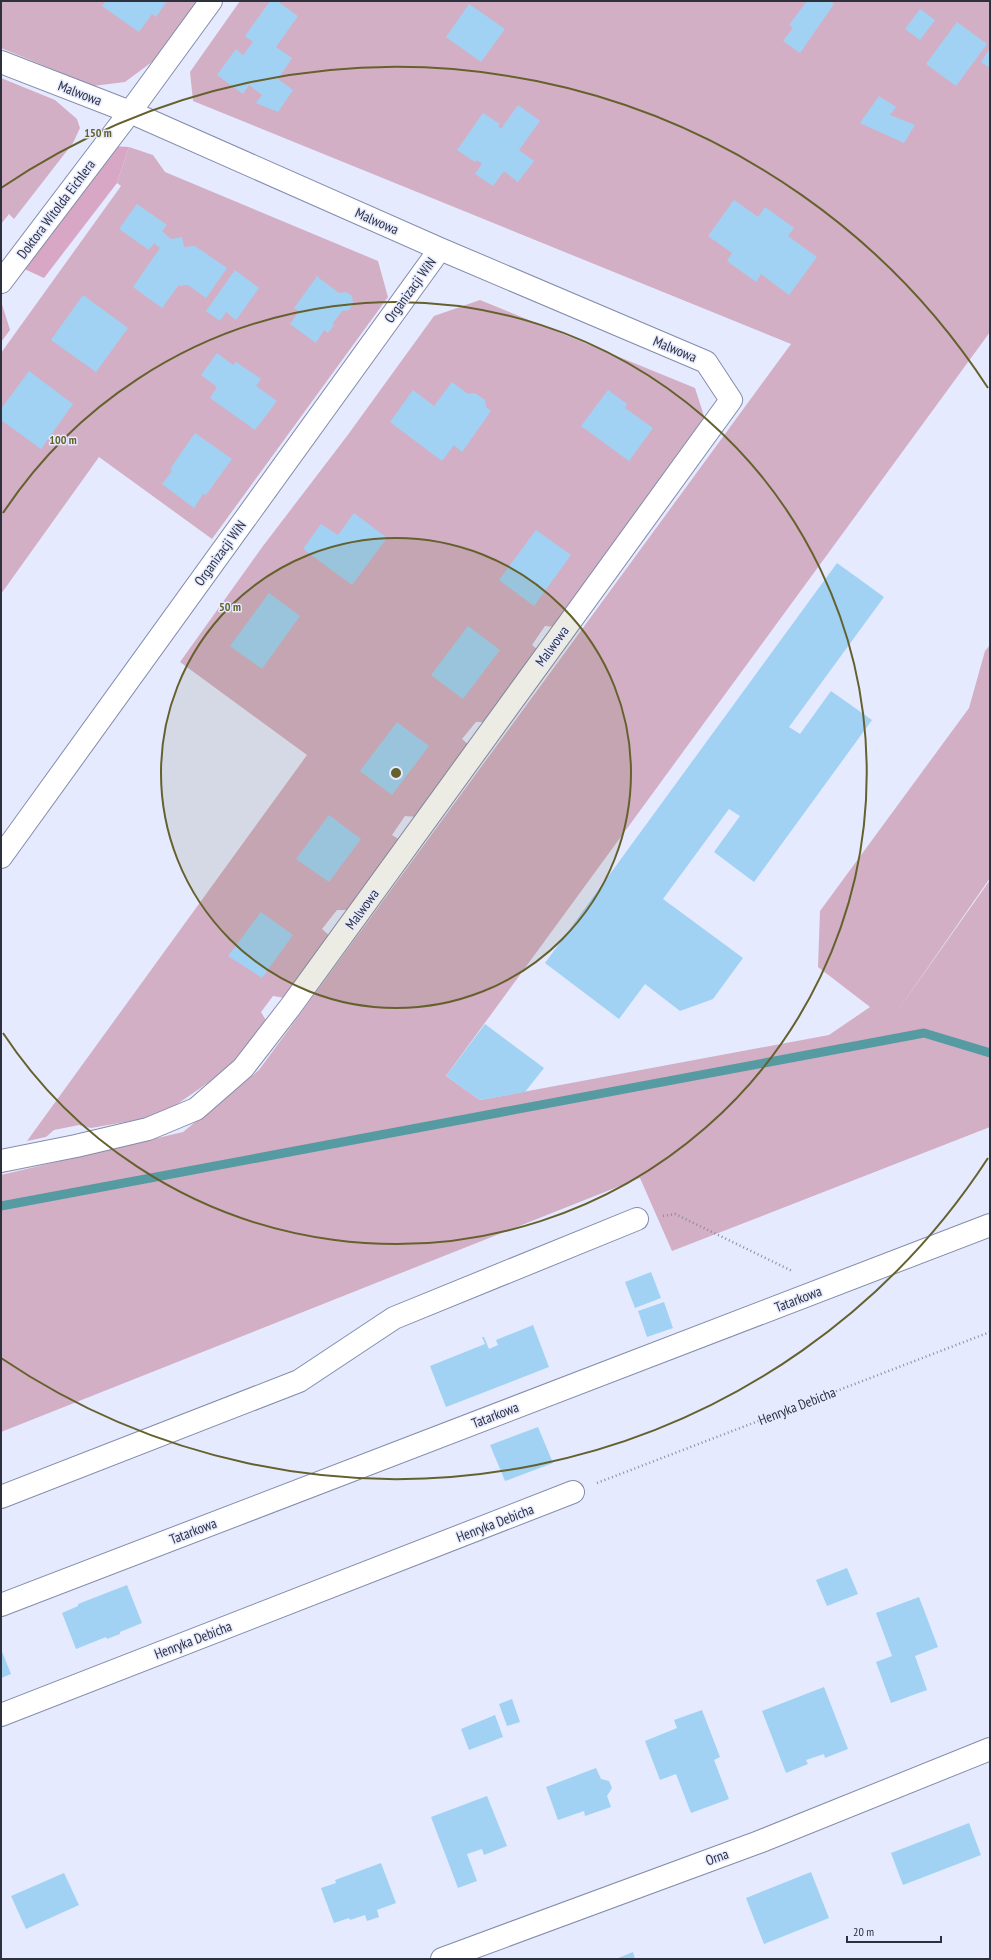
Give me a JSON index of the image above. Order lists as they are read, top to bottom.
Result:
{
  "streets": {
    "street": [
      "Malwowa",
      "Doktora Witolda Eichlera",
      "Organizacji WiN",
      "Tatarkowa",
      "Henryka Debicha",
      "Orna"
    ]
  },
  "crossings": [
    ["Malwowa", "Doktora Witolda Eichlera"],
    ["Malwowa", "Organizacji WiN"]
  ],
  "scale_bar": "20 m",
  "rings": ["150 m", "100 m", "50 m"]
}
